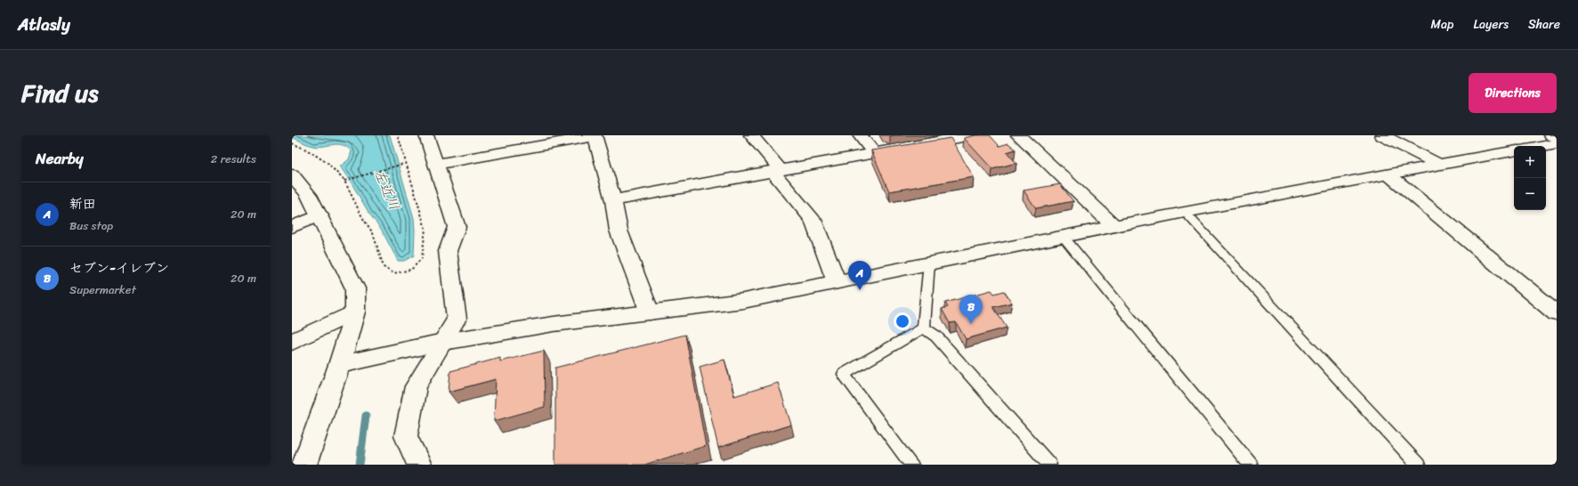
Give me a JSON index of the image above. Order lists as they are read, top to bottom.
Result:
{
  "water": ["左近川"],
  "page": {
    "header": "Atlasly",
    "nav": ["Map", "Layers", "Share"],
    "title": "Find us",
    "buttons": "Directions",
    "heading": ["Nearby", "2 results"],
    "map_buttons": ["+", "−"],
    "list": [
      {
        "mark": "A",
        "name": "新田",
        "note": "Bus stop",
        "value": "20 m"
      },
      {
        "mark": "B",
        "name": "セブン-イレブン",
        "note": "Supermarket",
        "value": "20 m"
      }
    ],
    "pins": ["A", "B"]
  }
}
